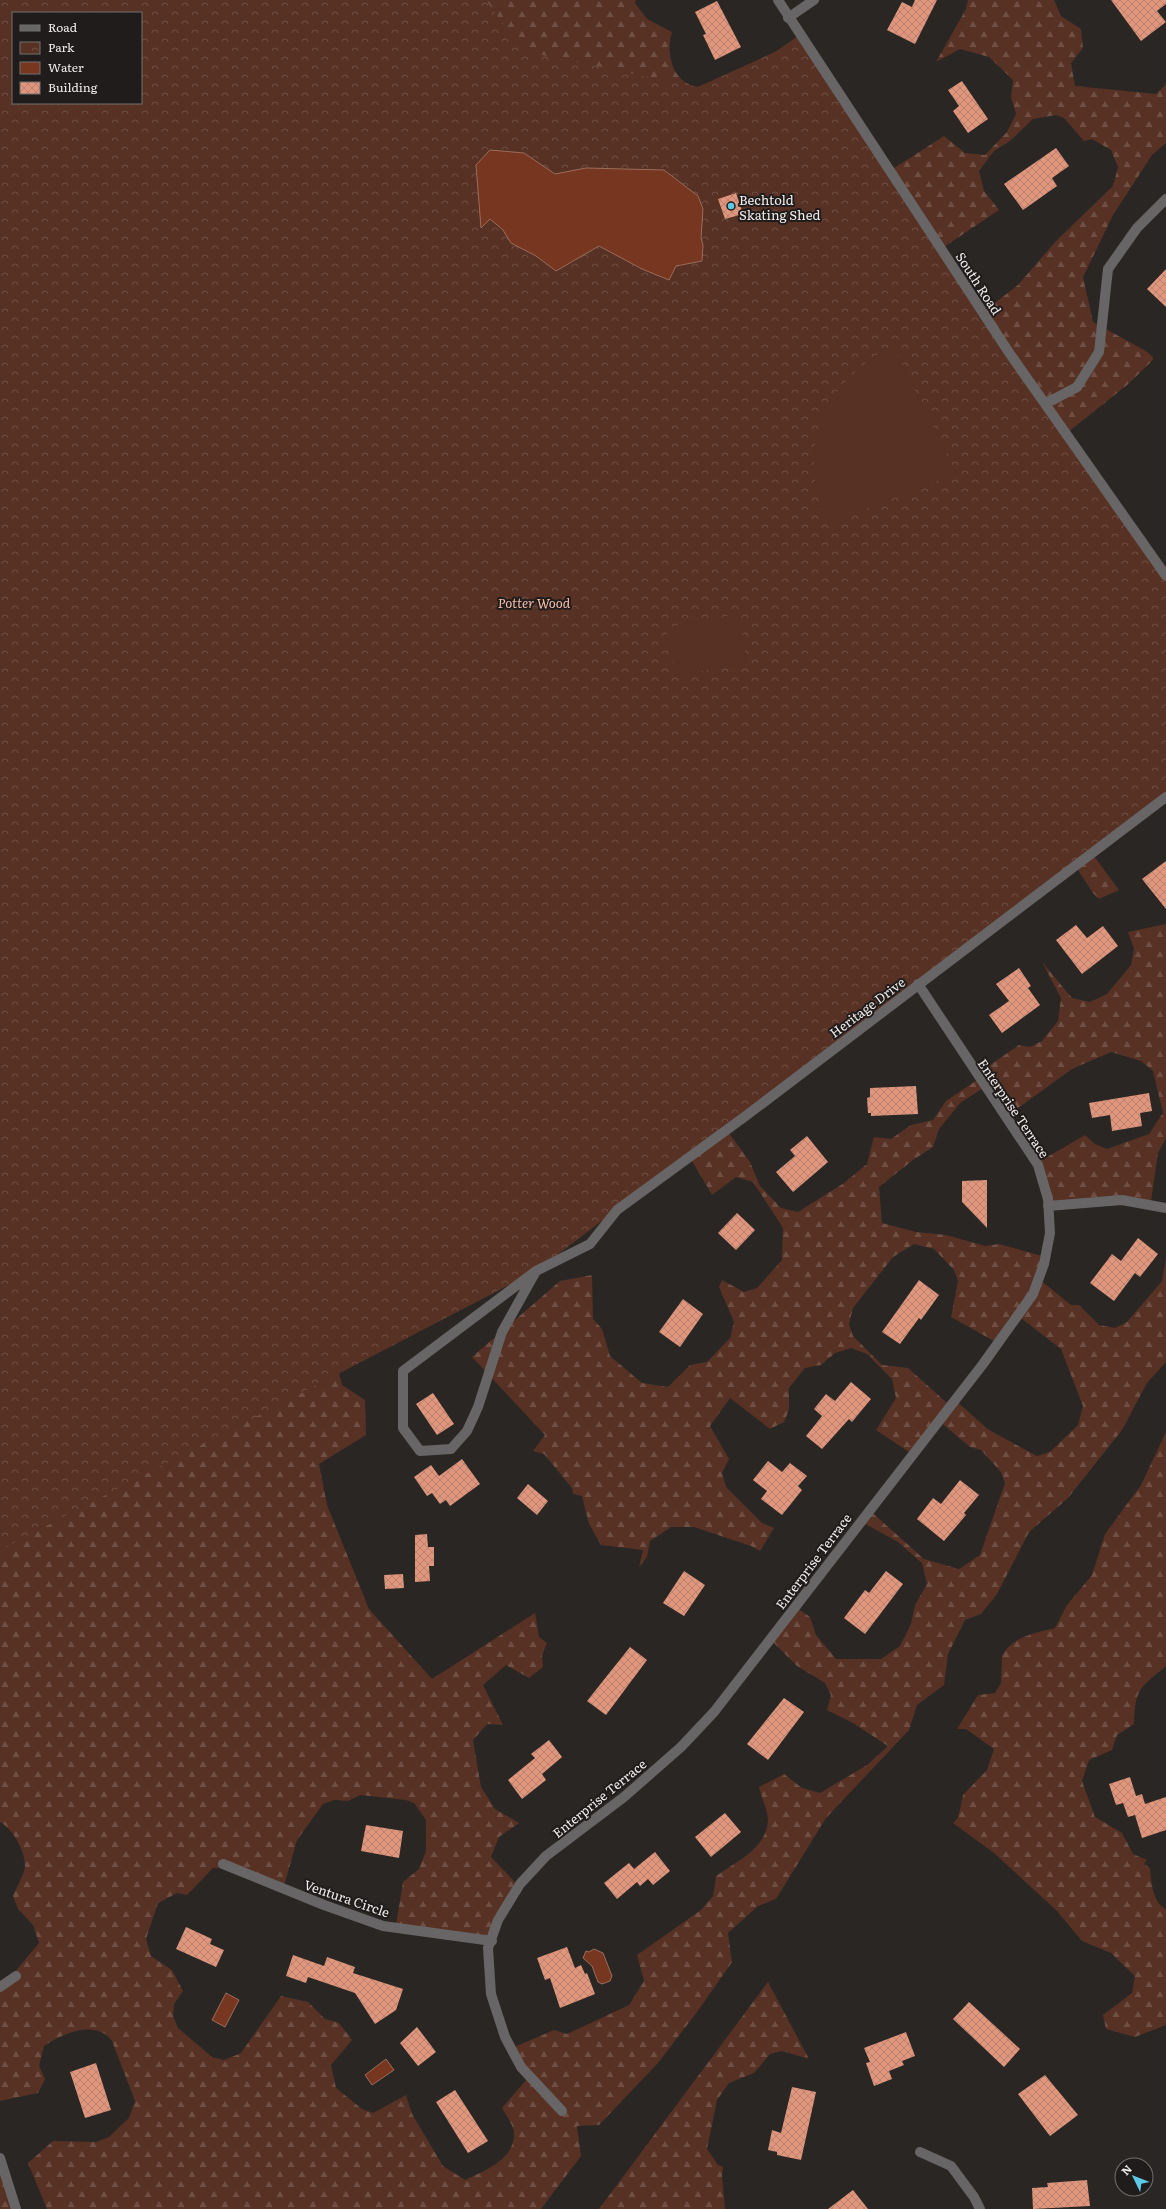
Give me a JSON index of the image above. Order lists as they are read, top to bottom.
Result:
{
  "streets": {
    "street": [
      "South Road",
      "Heritage Drive",
      "Enterprise Terrace",
      "Ventura Circle"
    ]
  },
  "crossings": [
    ["Heritage Drive", "Enterprise Terrace"],
    ["Enterprise Terrace", "Ventura Circle"]
  ],
  "parks": ["Potter Wood"],
  "places": ["Bechtold Skating Shed"],
  "legend": [
    "Road",
    "Park",
    "Water",
    "Building"
  ],
  "north": "top left"
}
